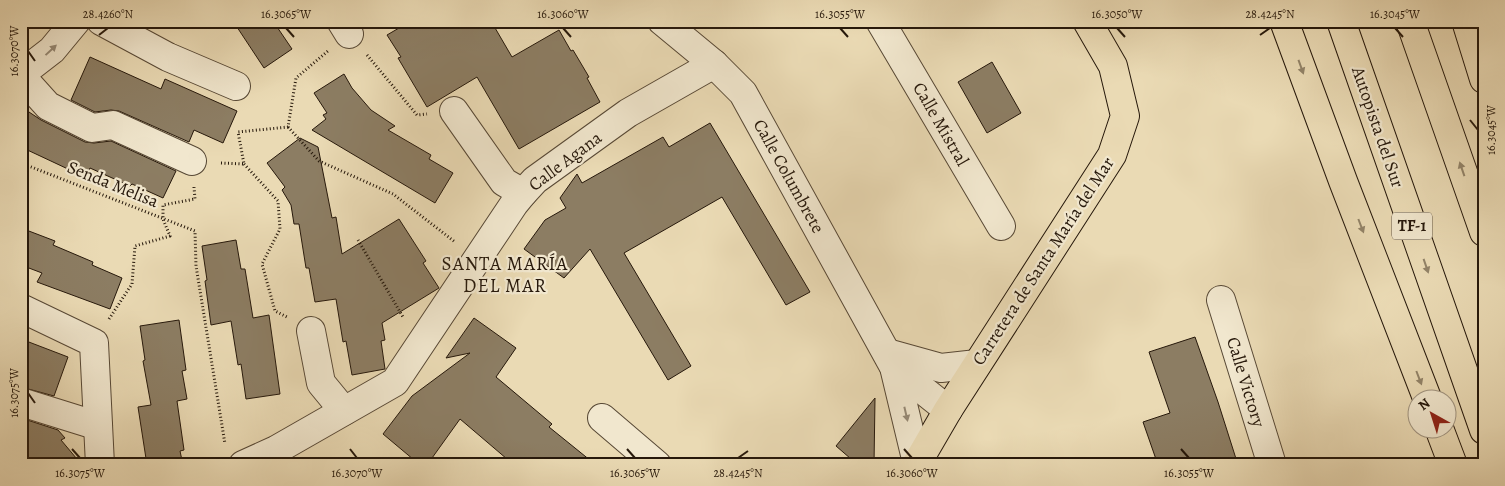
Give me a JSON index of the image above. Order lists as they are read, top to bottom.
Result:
{
  "streets": {
    "main road": ["Autopista del Sur", "TF-1", "Carretera de Santa María del Mar"],
    "street": [
      "Calle Mistral",
      "Calle Agana",
      "Calle Columbrete",
      "Calle Victory"
    ],
    "path": ["Senda Melisa"]
  },
  "crossings": [
    ["Calle Agana", "Calle Columbrete"],
    ["Calle Agana", "Senda Melisa"],
    ["Calle Columbrete", "Carretera de Santa María del Mar"]
  ],
  "districts": ["SANTA MARÍA DEL MAR"],
  "north": "top left",
  "coordinates": [
    "28.4260°N",
    "16.3065°W",
    "16.3060°W",
    "16.3055°W",
    "16.3050°W",
    "28.4245°N",
    "16.3045°W",
    "16.3070°W",
    "16.3075°W"
  ]
}
